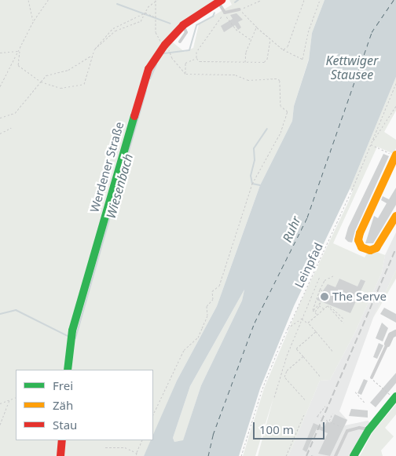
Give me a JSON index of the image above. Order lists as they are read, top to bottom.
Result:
{
  "streets": {
    "main road": ["Werdener Straße"],
    "path": ["Leinpfad"]
  },
  "water": ["Kettwiger Stausee", "Wiesenbach", "Ruhr"],
  "places": ["The Serve"],
  "legend": ["Frei", "Zäh", "Stau"],
  "scale_bar": "100 m"
}
